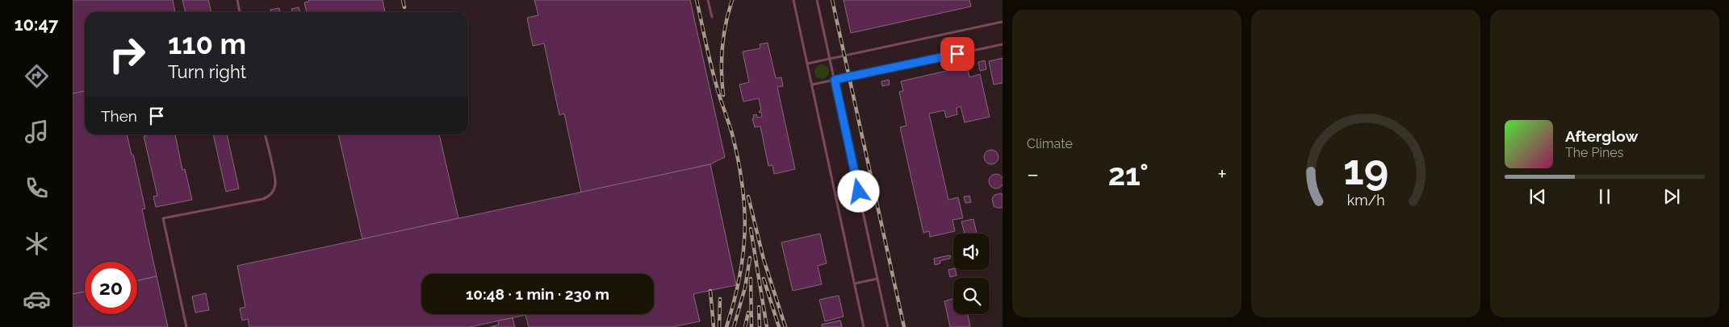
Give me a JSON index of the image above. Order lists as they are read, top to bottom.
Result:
{
  "page": {
    "tabs": "10:47",
    "tile": "Climate",
    "turn": ["110 m", "Turn right"],
    "then": "Then",
    "song": ["Afterglow", "The Pines"],
    "heat": ["−", "21°", "+"],
    "limit": "20",
    "trip": "10:48 · 1 min · 230 m",
    "gauge": ["19", "km/h"]
  }
}
